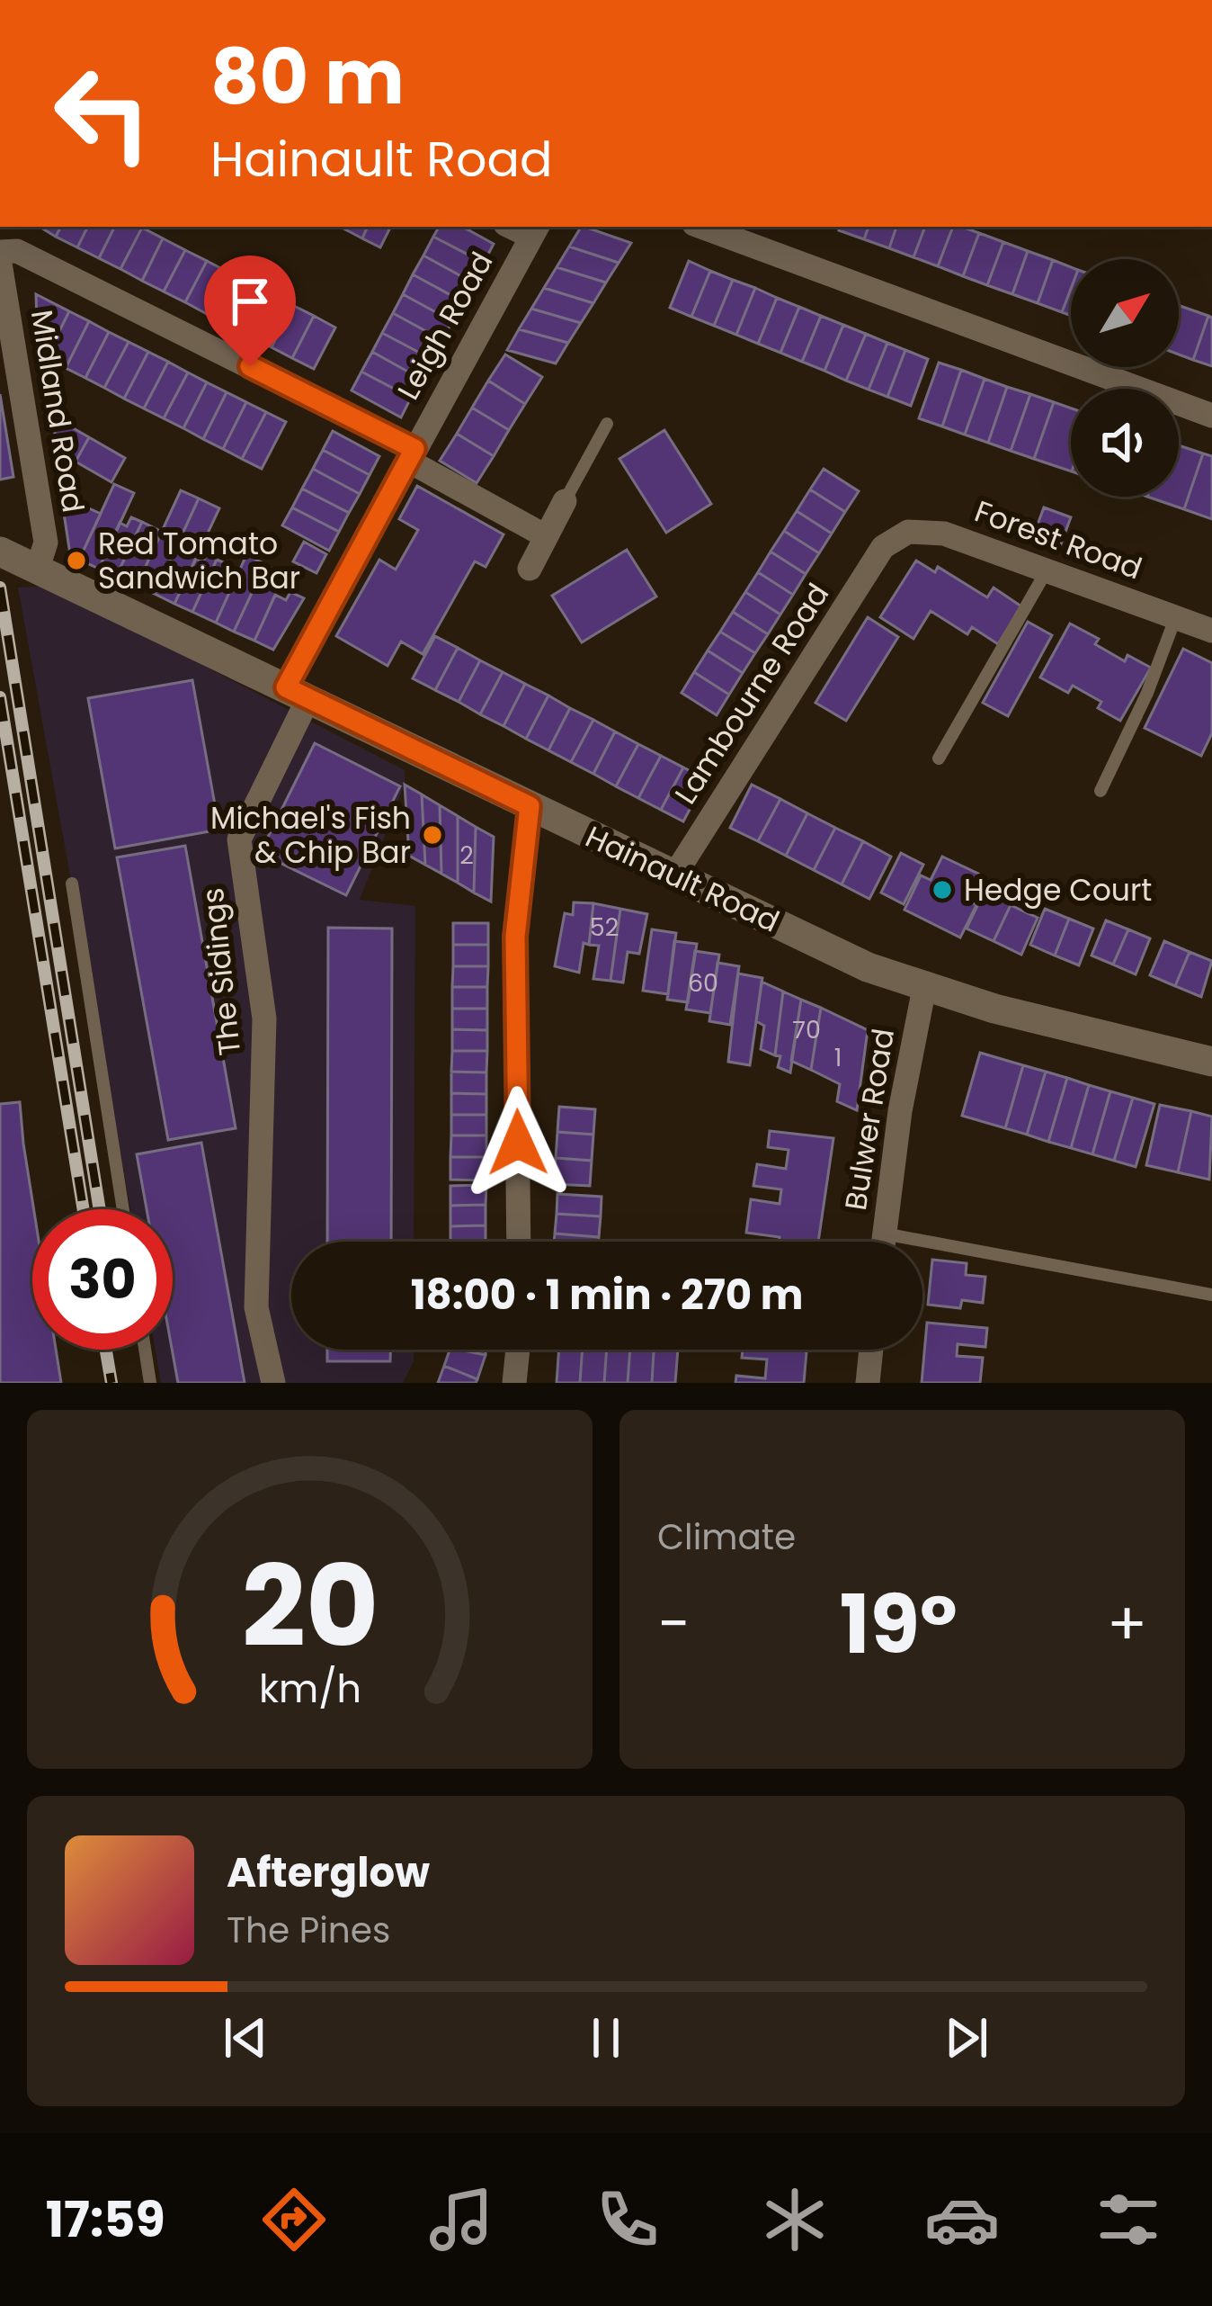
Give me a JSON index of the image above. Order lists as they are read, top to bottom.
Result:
{
  "streets": {
    "street": [
      "Leigh Road",
      "Midland Road",
      "Forest Road",
      "Lambourne Road",
      "Hainault Road",
      "The Sidings",
      "Bulwer Road"
    ]
  },
  "crossings": [
    ["Leigh Road", "Hainault Road"],
    ["Leigh Road", "The Sidings"],
    ["Midland Road", "Hainault Road"],
    ["Forest Road", "Lambourne Road"],
    ["Lambourne Road", "Hainault Road"],
    ["Hainault Road", "The Sidings"],
    ["Hainault Road", "Bulwer Road"]
  ],
  "places": ["Red Tomato Sandwich Bar", "Michael's Fish & Chip Bar", "Hedge Court"],
  "house_numbers": [
    "2",
    "52",
    "60",
    "70",
    "1"
  ],
  "north": "top right",
  "page": {
    "turn": ["80 m", "Hainault Road"],
    "limit": "30",
    "trip": "18:00 · 1 min · 270 m",
    "tile": "Climate",
    "heat": ["−", "19°", "+"],
    "song": ["Afterglow", "The Pines"],
    "tabs": "17:59",
    "gauge": ["20", "km/h"]
  }
}
